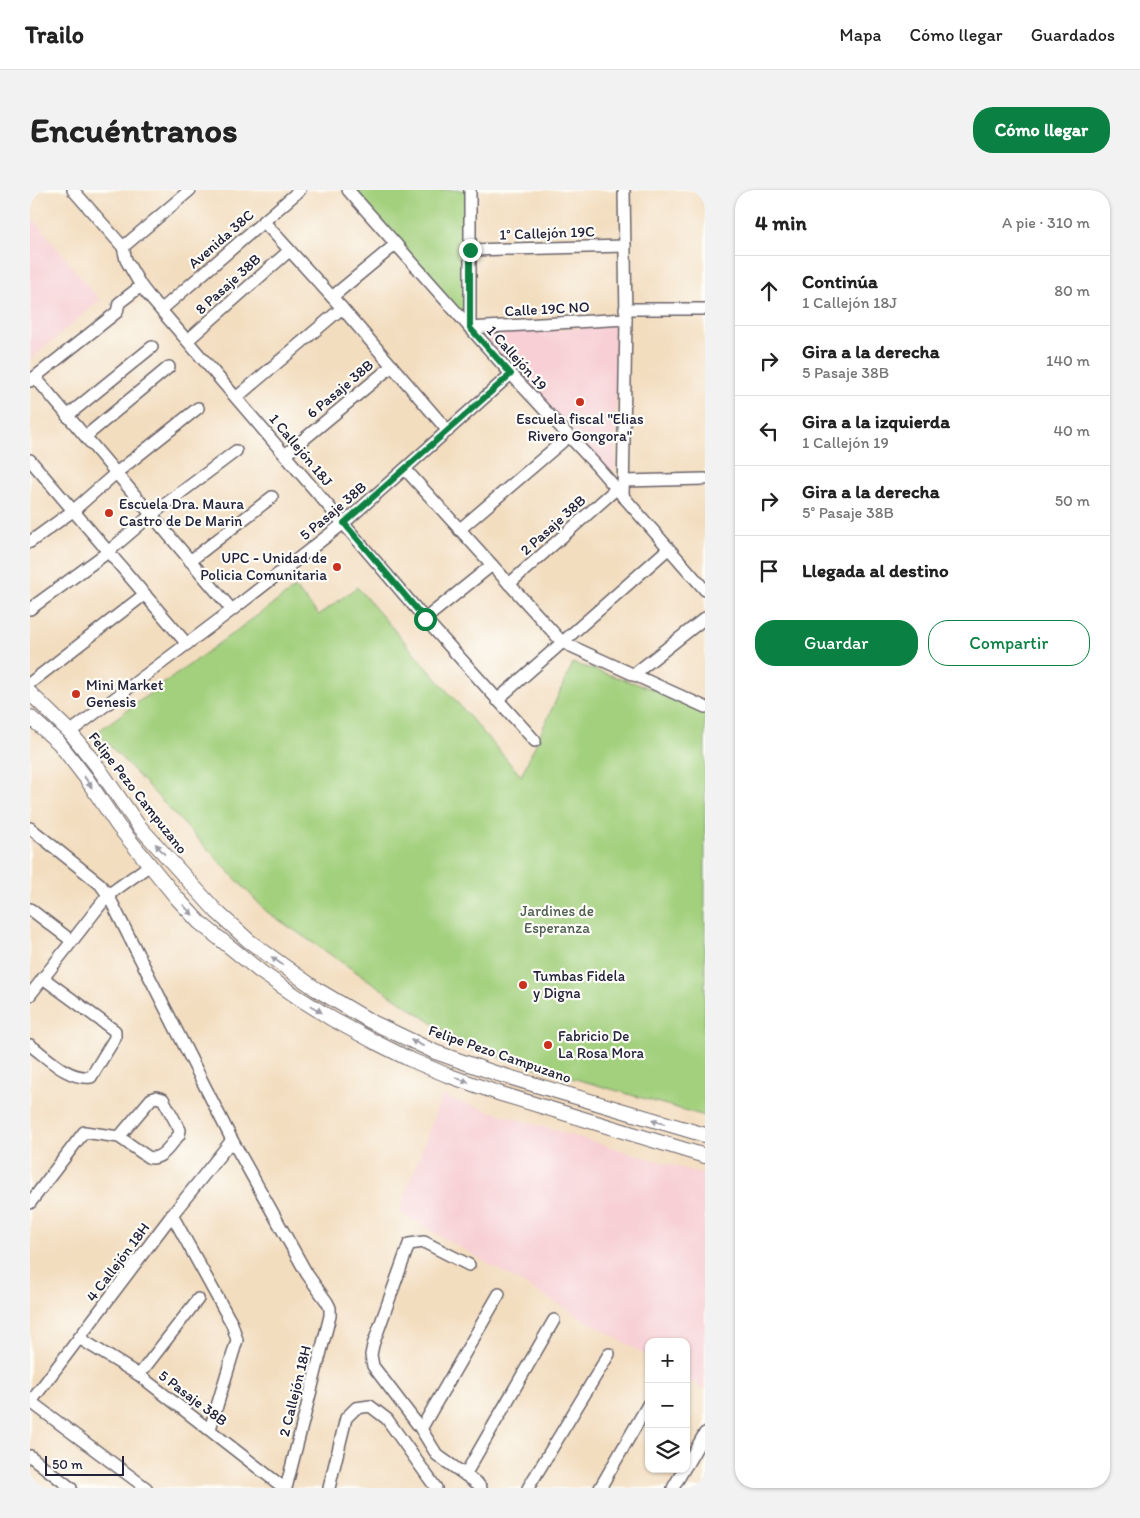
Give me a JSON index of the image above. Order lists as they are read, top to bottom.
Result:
{
  "streets": {
    "main road": ["Felipe Pezo Campuzano"],
    "street": [
      "1° Callejón 19C",
      "Avenida 38C",
      "8 Pasaje 38B",
      "Calle 19C NO",
      "1 Callejón 19",
      "6 Pasaje 38B",
      "1 Callejón 18J",
      "5 Pasaje 38B",
      "2 Pasaje 38B",
      "4 Callejón 18H",
      "2 Callejón 18H"
    ]
  },
  "crossings": [
    ["Avenida 38C", "1 Callejón 18J"],
    ["8 Pasaje 38B", "1 Callejón 18J"],
    ["Calle 19C NO", "1 Callejón 19"],
    ["1 Callejón 19", "5 Pasaje 38B"],
    ["1 Callejón 19", "2 Pasaje 38B"],
    ["6 Pasaje 38B", "1 Callejón 18J"],
    ["1 Callejón 18J", "5 Pasaje 38B"],
    ["5 Pasaje 38B", "Felipe Pezo Campuzano"],
    ["5 Pasaje 38B", "4 Callejón 18H"],
    ["5 Pasaje 38B", "2 Callejón 18H"],
    ["4 Callejón 18H", "2 Callejón 18H"]
  ],
  "parks": ["Jardines de Esperanza"],
  "places": [
    "Escuela fiscal \"Elias Rivero Gongora\"",
    "Escuela Dra. Maura Castro de De Marin",
    "UPC - Unidad de Policia Comunitaria",
    "Mini Market Genesis",
    "Tumbas Fidela y Digna",
    "Fabricio De La Rosa Mora"
  ],
  "scale_bar": "50 m",
  "page": {
    "header": "Trailo",
    "nav": ["Mapa", "Cómo llegar", "Guardados"],
    "buttons": [
      "Cómo llegar",
      ["Guardar", "Compartir"]
    ],
    "title": "Encuéntranos",
    "heading": ["4 min", "A pie · 310 m"],
    "list": [
      ["Continúa", "1 Callejón 18J", "80 m"],
      ["Gira a la derecha", "5 Pasaje 38B", "140 m"],
      ["Gira a la izquierda", "1 Callejón 19", "40 m"],
      ["Gira a la derecha", "5° Pasaje 38B", "50 m"],
      "Llegada al destino"
    ],
    "map_buttons": ["+", "−"],
    "scale": "50 m"
  }
}
